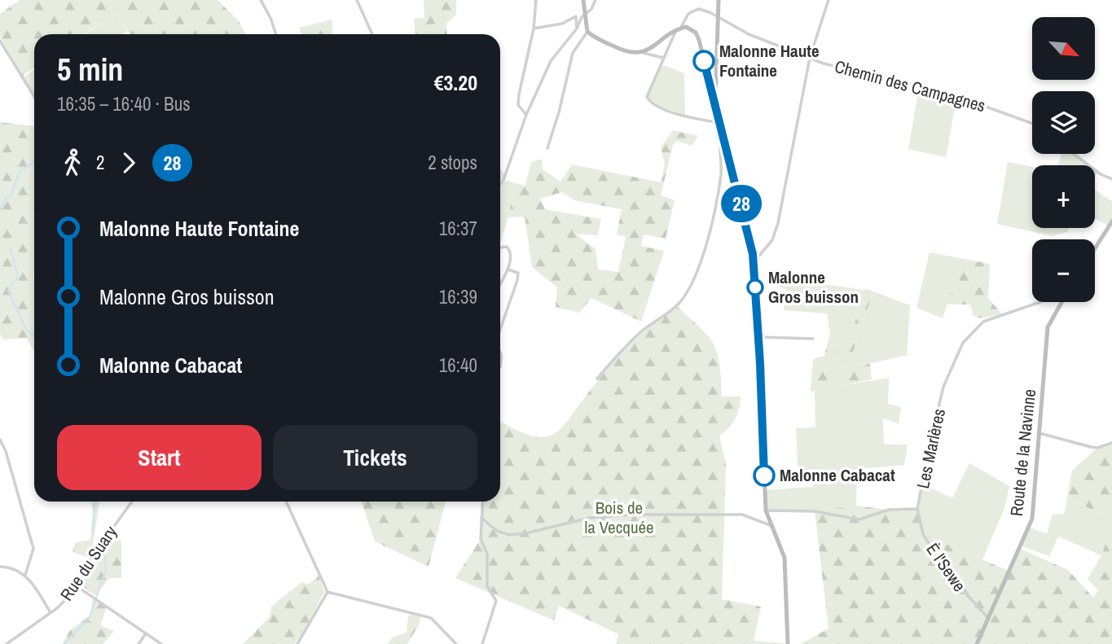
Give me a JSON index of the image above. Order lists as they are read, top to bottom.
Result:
{
  "streets": {
    "main road": ["Route de la Navinne"],
    "street": [
      "Chemin des Campagnes",
      "Les Marlères",
      "Rue du Suary",
      "È l'Sewe"
    ]
  },
  "crossings": [
    ["Les Marlères", "È l'Sewe"],
    ["Route de la Navinne", "È l'Sewe"]
  ],
  "parks": ["Bois de la Vecquée"],
  "places": ["Malonne Haute Fontaine", "Malonne Gros buisson", "Malonne Cabacat"],
  "lines": ["bus line 28"],
  "north": "bottom right",
  "page": {
    "on_map": "28",
    "map_buttons": ["+", "−"],
    "heading": ["5 min", "16:35 – 16:40 · Bus", "€3.20"],
    "legs": ["2", "28", "2 stops"],
    "list": [
      {
        "name": "Malonne Haute Fontaine",
        "value": "16:37"
      },
      {
        "name": "Malonne Gros buisson",
        "value": "16:39"
      },
      {
        "name": "Malonne Cabacat",
        "value": "16:40"
      }
    ],
    "buttons": ["Start", "Tickets"]
  }
}
